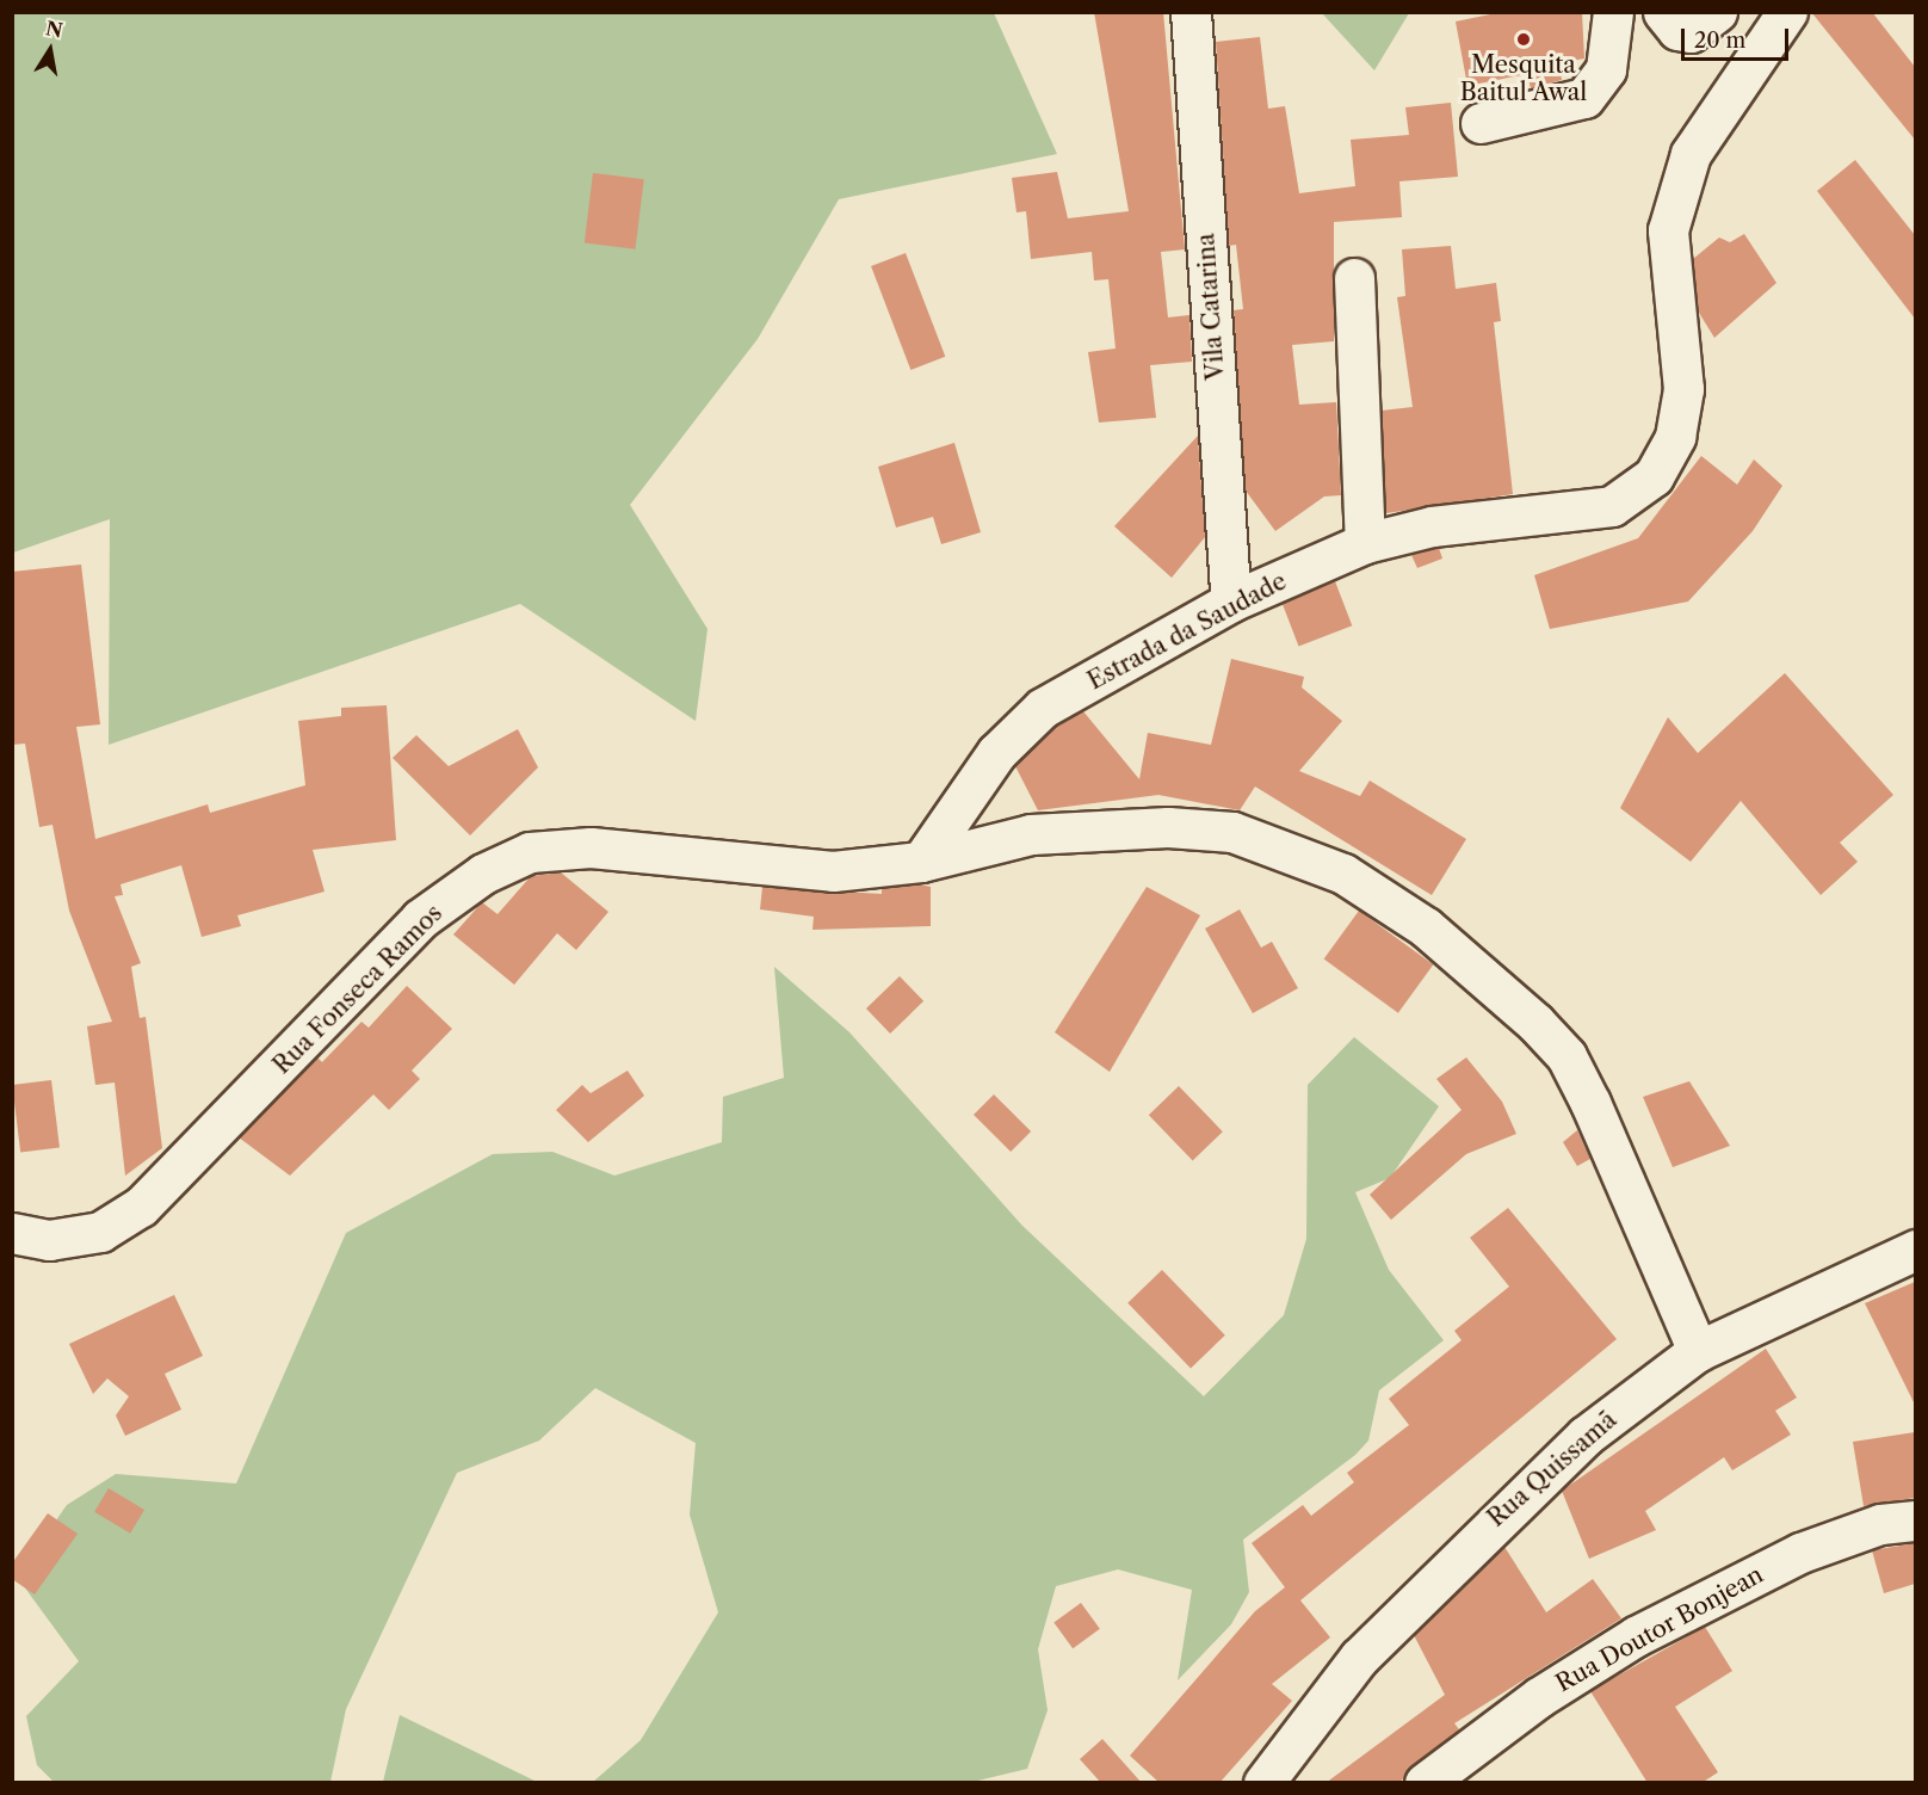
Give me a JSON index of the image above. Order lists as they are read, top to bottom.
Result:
{
  "streets": {
    "street": [
      "Vila Catarina",
      "Estrada da Saudade",
      "Rua Fonseca Ramos",
      "Rua Quissamã",
      "Rua Doutor Bonjean"
    ]
  },
  "crossings": [
    ["Vila Catarina", "Estrada da Saudade"],
    ["Estrada da Saudade", "Rua Fonseca Ramos"],
    ["Rua Fonseca Ramos", "Rua Quissamã"]
  ],
  "places": ["Mesquita Baitul Awal"],
  "scale_bar": "20 m",
  "north": "top"
}
